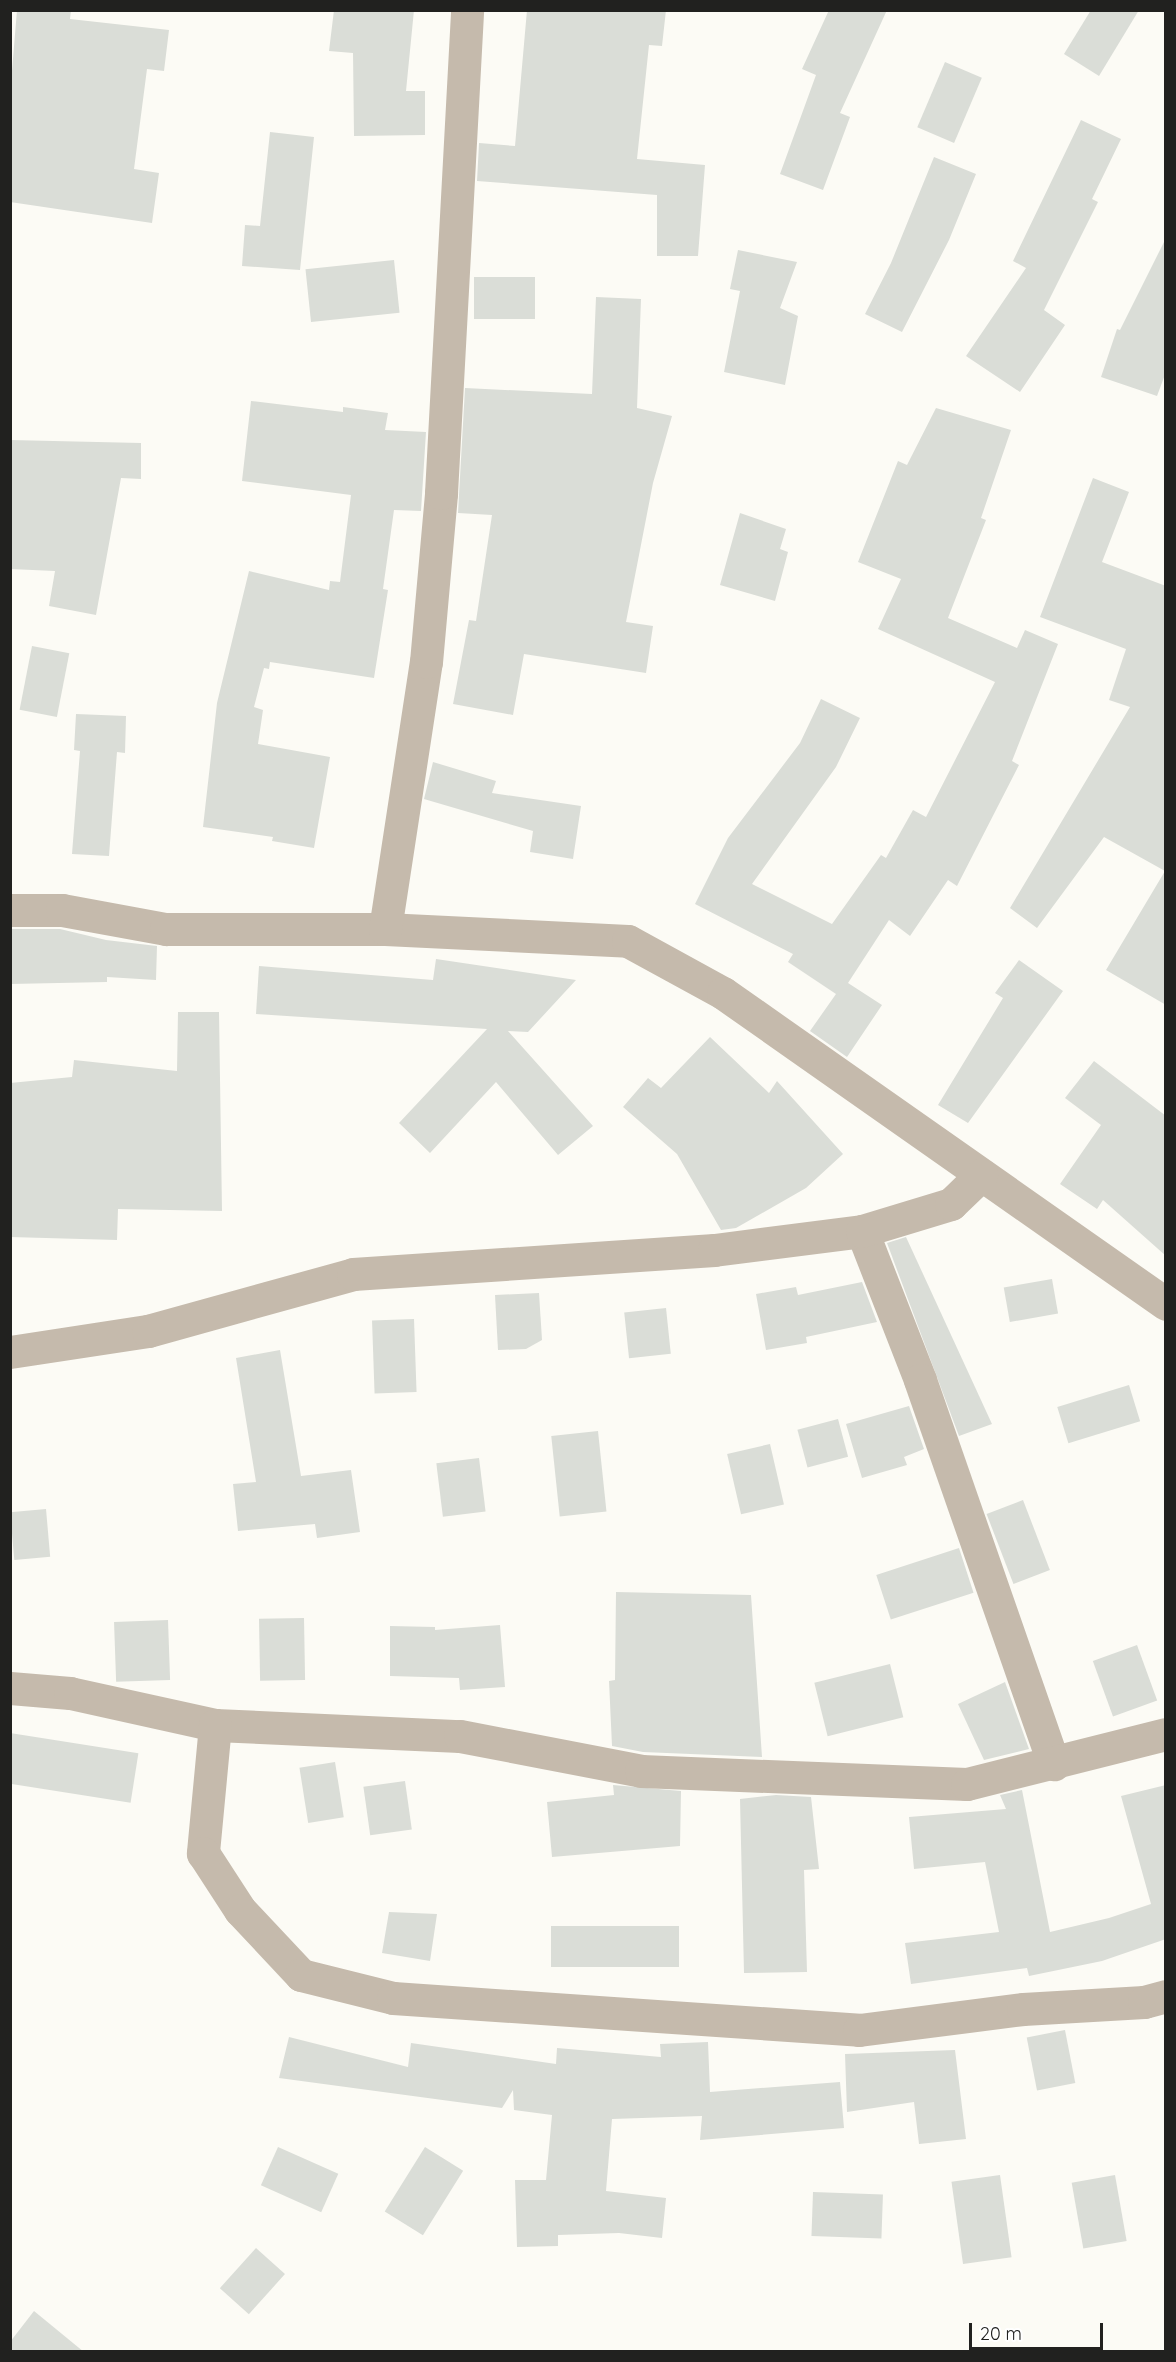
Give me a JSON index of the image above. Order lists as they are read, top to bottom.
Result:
{
  "scale_bar": "20 m"
}
